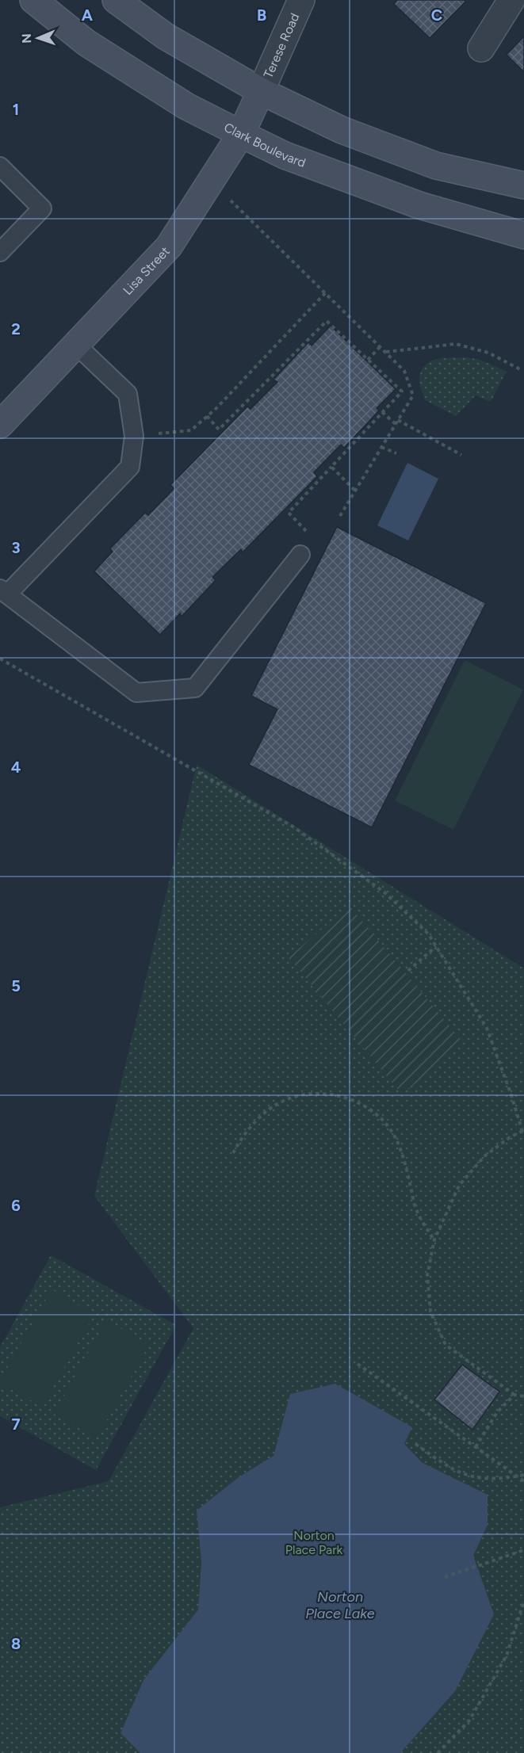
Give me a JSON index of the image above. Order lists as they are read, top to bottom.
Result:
{
  "streets": {
    "street": ["Terese Road", "Clark Boulevard", "Lisa Street"]
  },
  "crossings": [
    ["Terese Road", "Lisa Street"],
    ["Clark Boulevard", "Lisa Street"]
  ],
  "water": ["Norton Place Lake"],
  "parks": ["Norton Place Park"],
  "north": "left",
  "grid": {
    "columns": ["A", "B", "C"],
    "rows": [
      "1",
      "2",
      "3",
      "4",
      "5",
      "6",
      "7",
      "8"
    ]
  }
}
